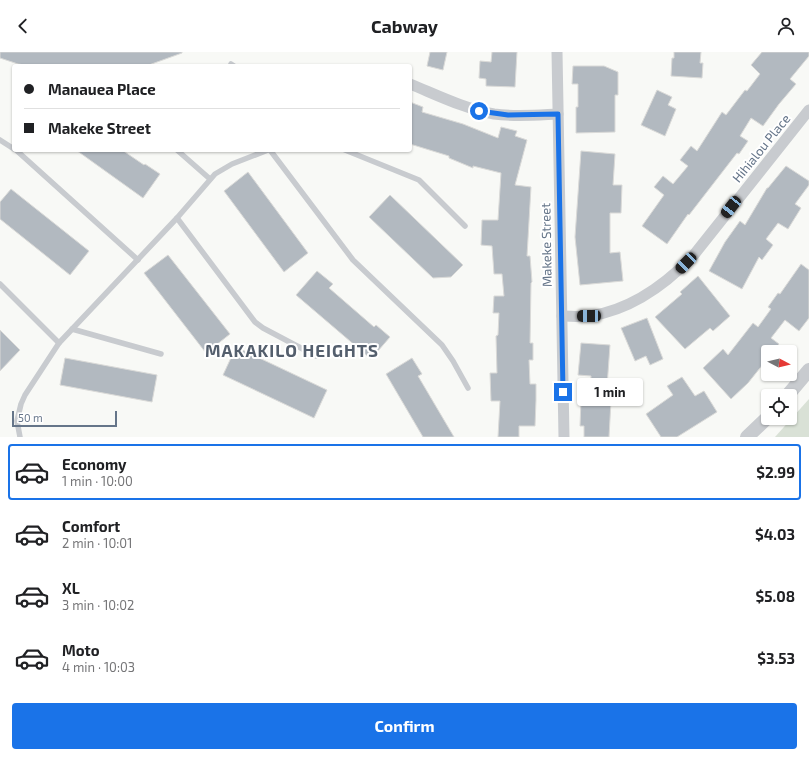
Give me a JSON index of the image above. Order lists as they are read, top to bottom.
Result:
{
  "streets": {
    "street": ["Hihialou Place", "Makeke Street"]
  },
  "crossings": [
    ["Hihialou Place", "Makeke Street"]
  ],
  "districts": ["MAKAKILO HEIGHTS"],
  "scale_bar": "50 m",
  "north": "right",
  "page": {
    "header": "Cabway",
    "banner": ["Manauea Place", "Makeke Street"],
    "bubble": "1 min",
    "scale": "50 m",
    "list": [
      {
        "name": "Economy",
        "note": "1 min · 10:00",
        "value": "$2.99"
      },
      {
        "name": "Comfort",
        "note": "2 min · 10:01",
        "value": "$4.03"
      },
      {
        "name": "XL",
        "note": "3 min · 10:02",
        "value": "$5.08"
      },
      {
        "name": "Moto",
        "note": "4 min · 10:03",
        "value": "$3.53"
      }
    ],
    "buttons": "Confirm"
  }
}
